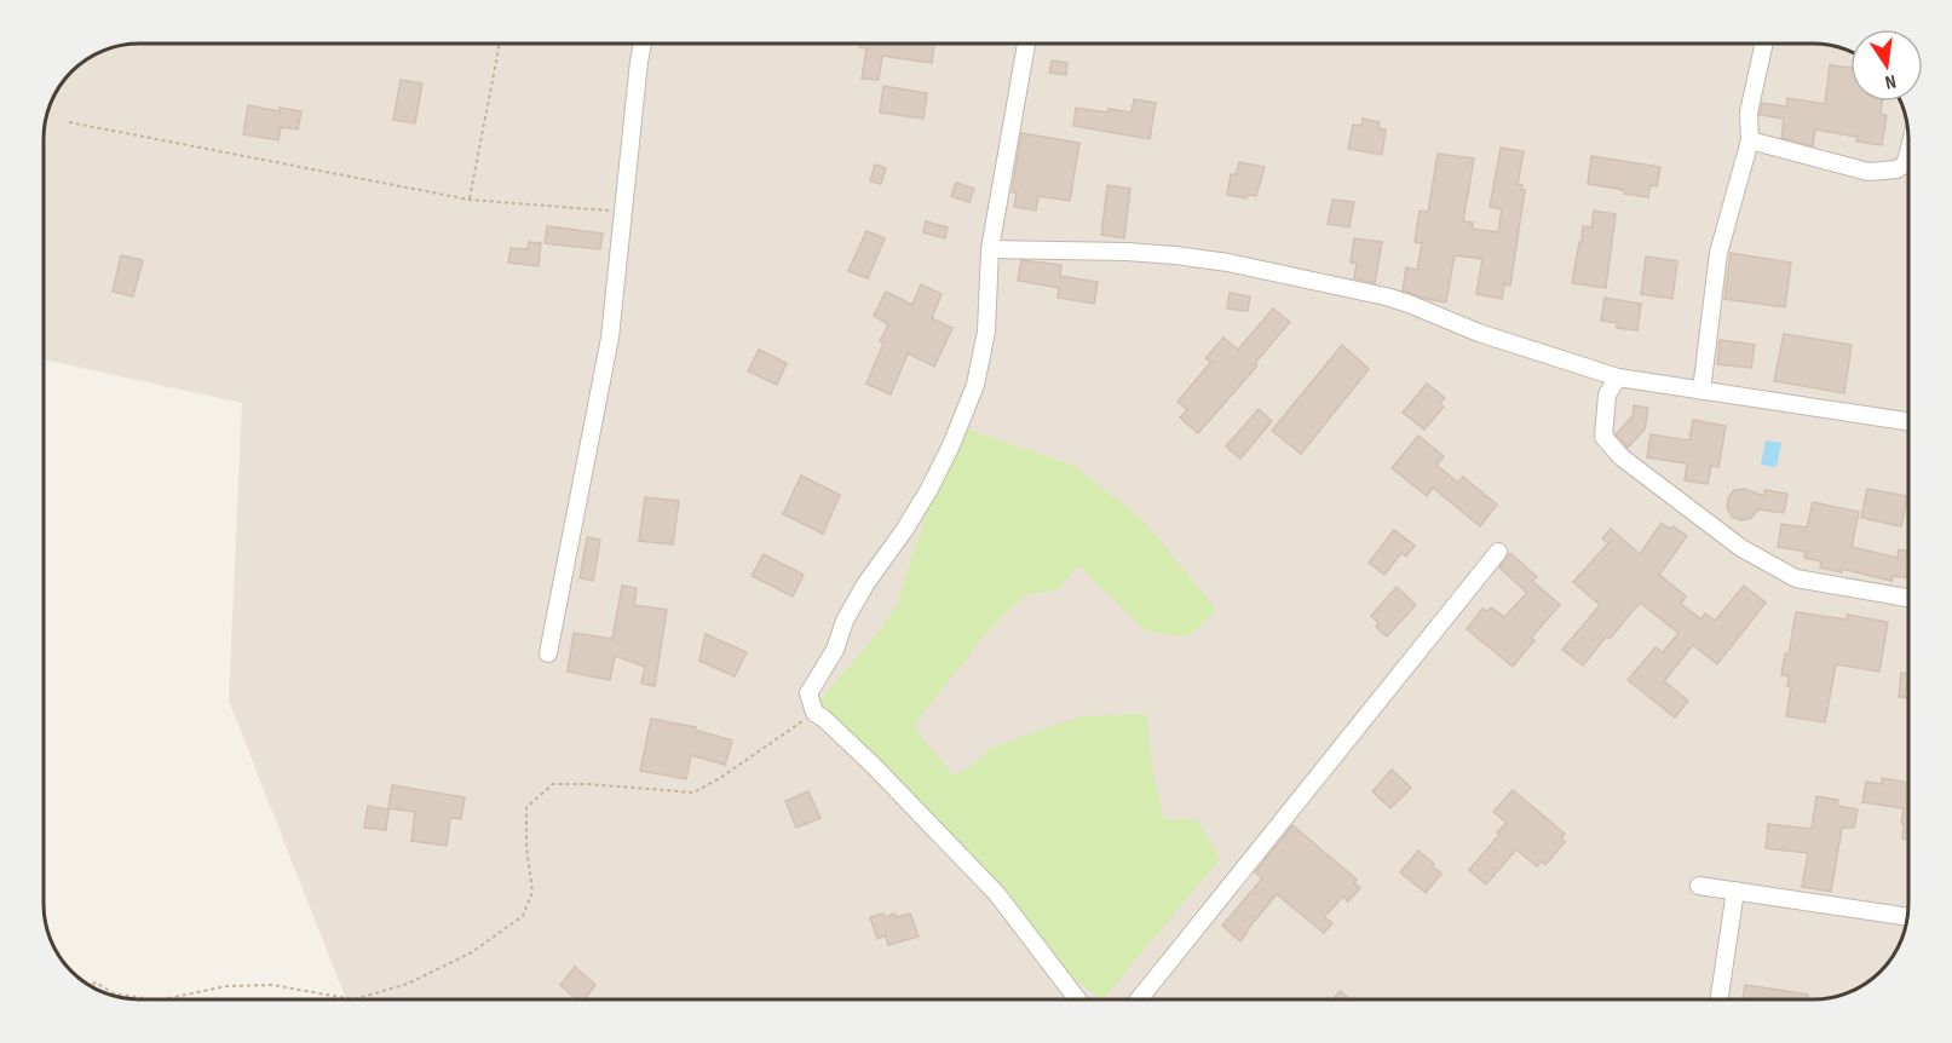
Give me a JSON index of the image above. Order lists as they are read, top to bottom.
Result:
{
  "north": "bottom"
}
